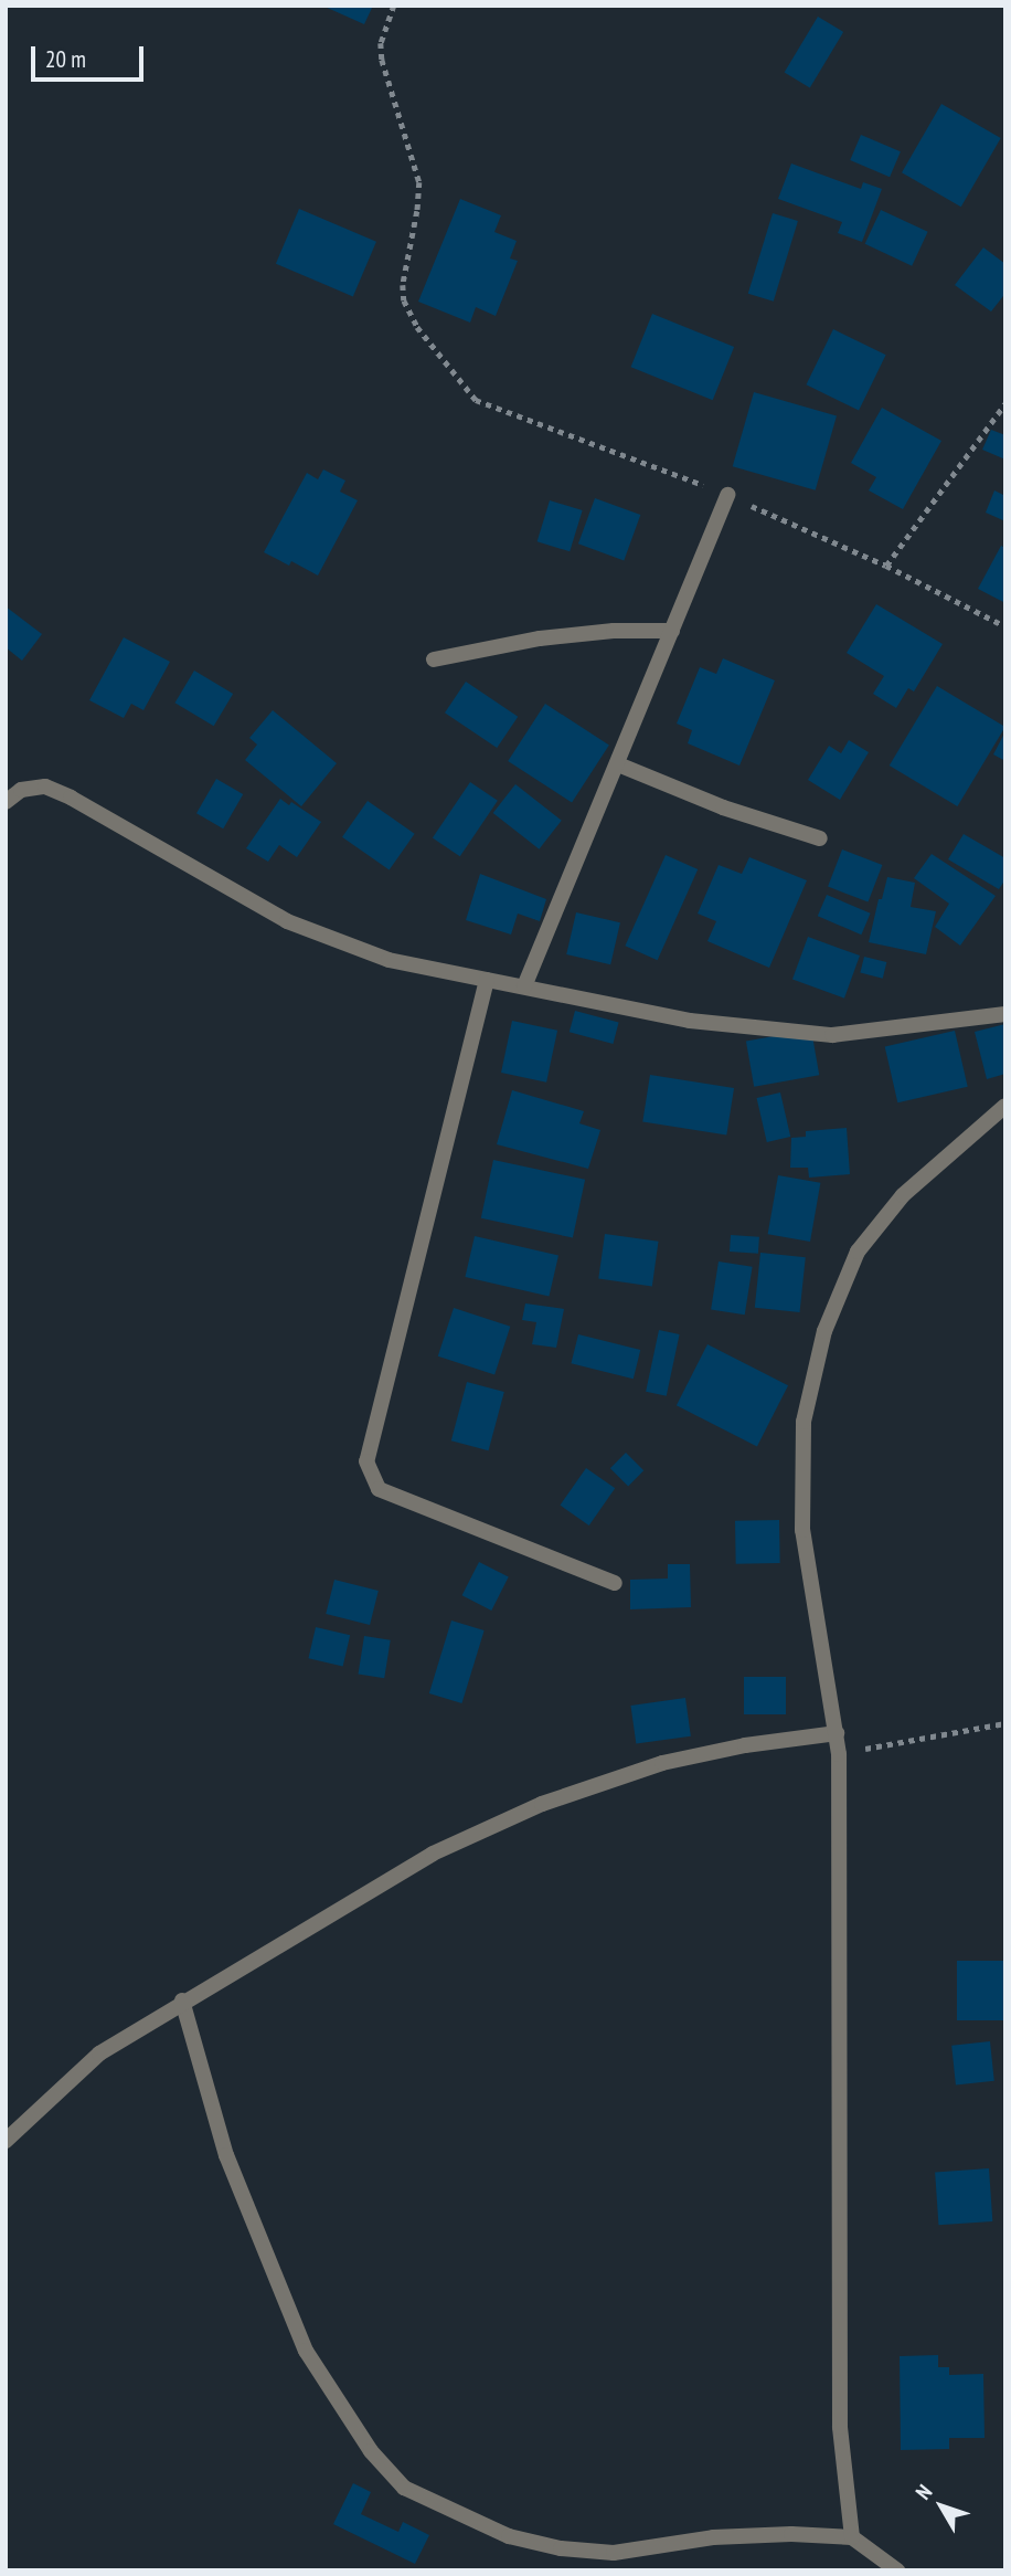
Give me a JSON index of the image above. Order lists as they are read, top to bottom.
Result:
{
  "scale_bar": "20 m",
  "north": "top left"
}
